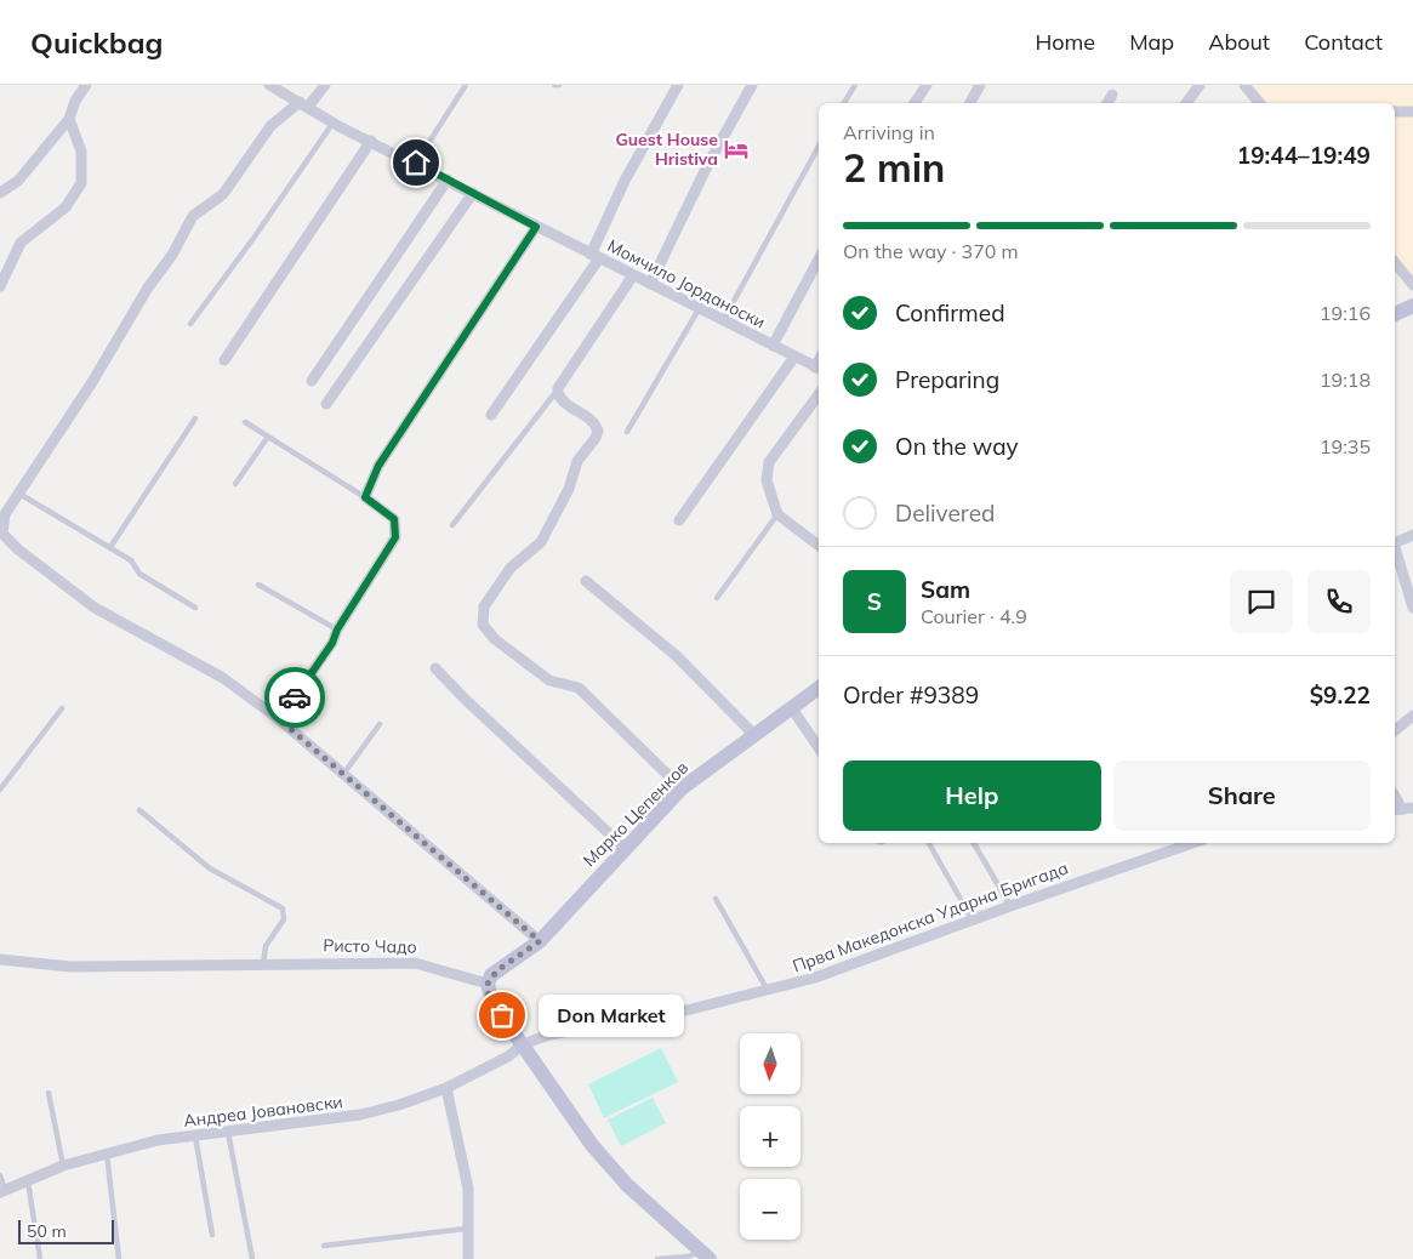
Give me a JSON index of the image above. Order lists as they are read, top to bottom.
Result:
{
  "streets": {
    "street": [
      "Момчило Јорданоски",
      "Марко Цепенков",
      "Прва Македонска Ударна Бригада",
      "Ристо Чадо",
      "Андреа Јовановски"
    ]
  },
  "crossings": [
    ["Марко Цепенков", "Ристо Чадо"],
    ["Прва Македонска Ударна Бригада", "Андреа Јовановски"]
  ],
  "places": {
    "hotel": ["Guest House Hristiva"],
    "other": ["Don Market"]
  },
  "scale_bar": "50 m",
  "north": "bottom",
  "page": {
    "header": "Quickbag",
    "nav": [
      "Home",
      "Map",
      "About",
      "Contact"
    ],
    "heading": ["2 min", "Arriving in", "19:44–19:49"],
    "panel": [
      "Sam",
      "Courier · 4.9",
      "Order #9389",
      "$9.22"
    ],
    "bar": "On the way · 370 m",
    "list": [
      ["Confirmed", "19:16"],
      ["Preparing", "19:18"],
      ["On the way", "19:35"],
      "Delivered"
    ],
    "round": "S",
    "buttons": ["Help", "Share"],
    "bubble": "Don Market",
    "map_buttons": ["+", "−"],
    "scale": "50 m"
  }
}
